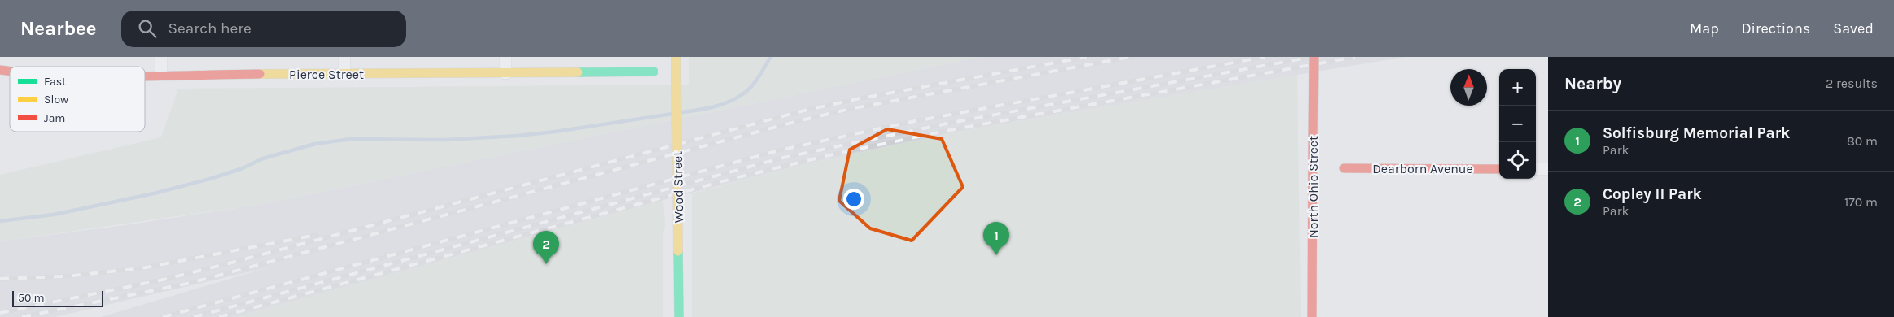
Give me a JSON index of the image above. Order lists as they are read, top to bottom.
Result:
{
  "streets": {
    "street": [
      "Pierce Street",
      "Dearborn Avenue",
      "Wood Street",
      "North Ohio Street"
    ]
  },
  "legend": ["Fast", "Slow", "Jam"],
  "scale_bar": "50 m",
  "north": "top",
  "page": {
    "header": "Nearbee",
    "search": "Search here",
    "nav": ["Map", "Directions", "Saved"],
    "heading": ["Nearby", "2 results"],
    "map_buttons": ["+", "−"],
    "list": [
      {
        "mark": "1",
        "name": "Solfisburg Memorial Park",
        "note": "Park",
        "value": "80 m"
      },
      {
        "mark": "2",
        "name": "Copley II Park",
        "note": "Park",
        "value": "170 m"
      }
    ],
    "pins": ["1", "2"],
    "scale": "50 m"
  }
}
